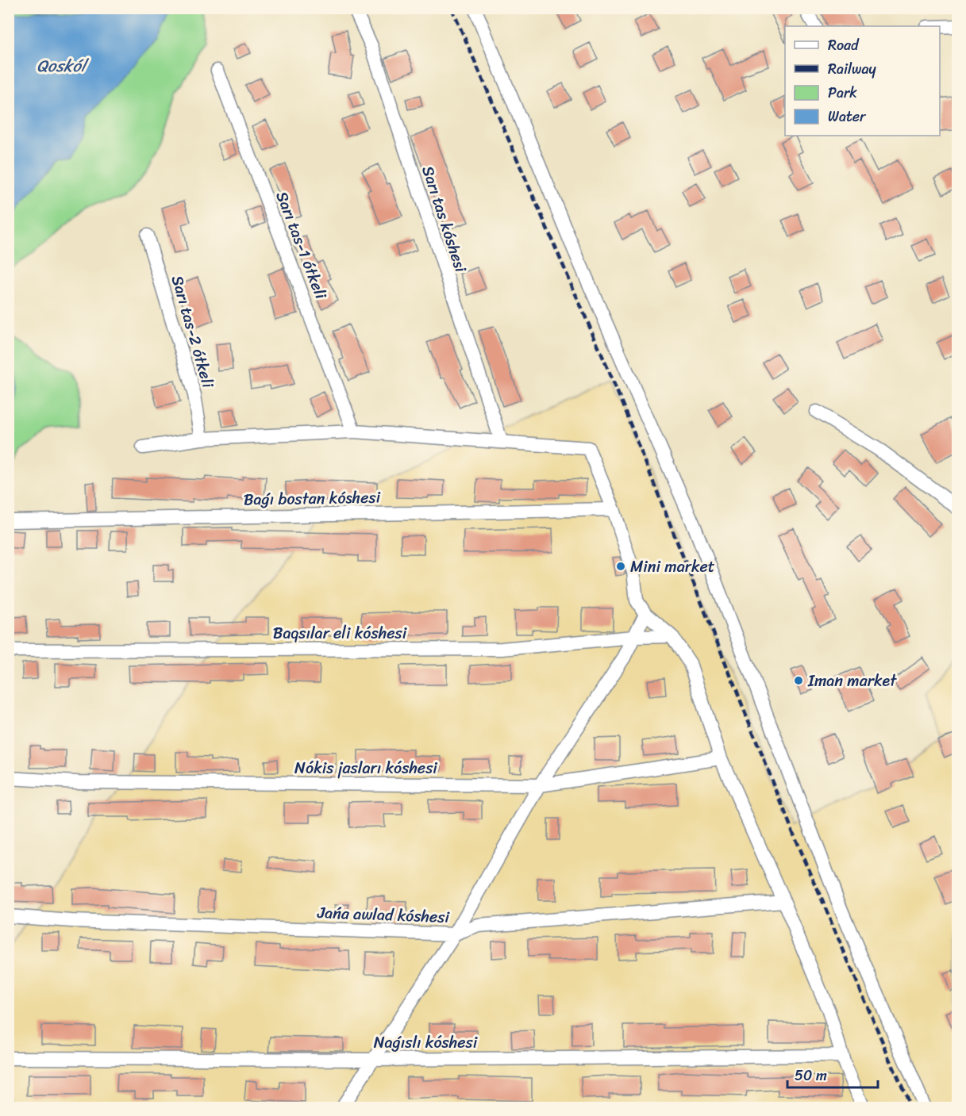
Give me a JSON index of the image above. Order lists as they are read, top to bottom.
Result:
{
  "streets": {
    "street": [
      "Sarı tas kóshesi",
      "Sarı tas-1 ótkeli",
      "Sarı tas-2 ótkeli",
      "Baǵı bostan kóshesi",
      "Baqsılar eli kóshesi",
      "Nókis jasları kóshesi",
      "Jańa awlad kóshesi",
      "Naǵıslı kóshesi"
    ]
  },
  "water": ["Qoskól"],
  "places": ["Mini market", "Iman market"],
  "legend": [
    "Road",
    "Railway",
    "Park",
    "Water"
  ],
  "scale_bar": "50 m"
}
